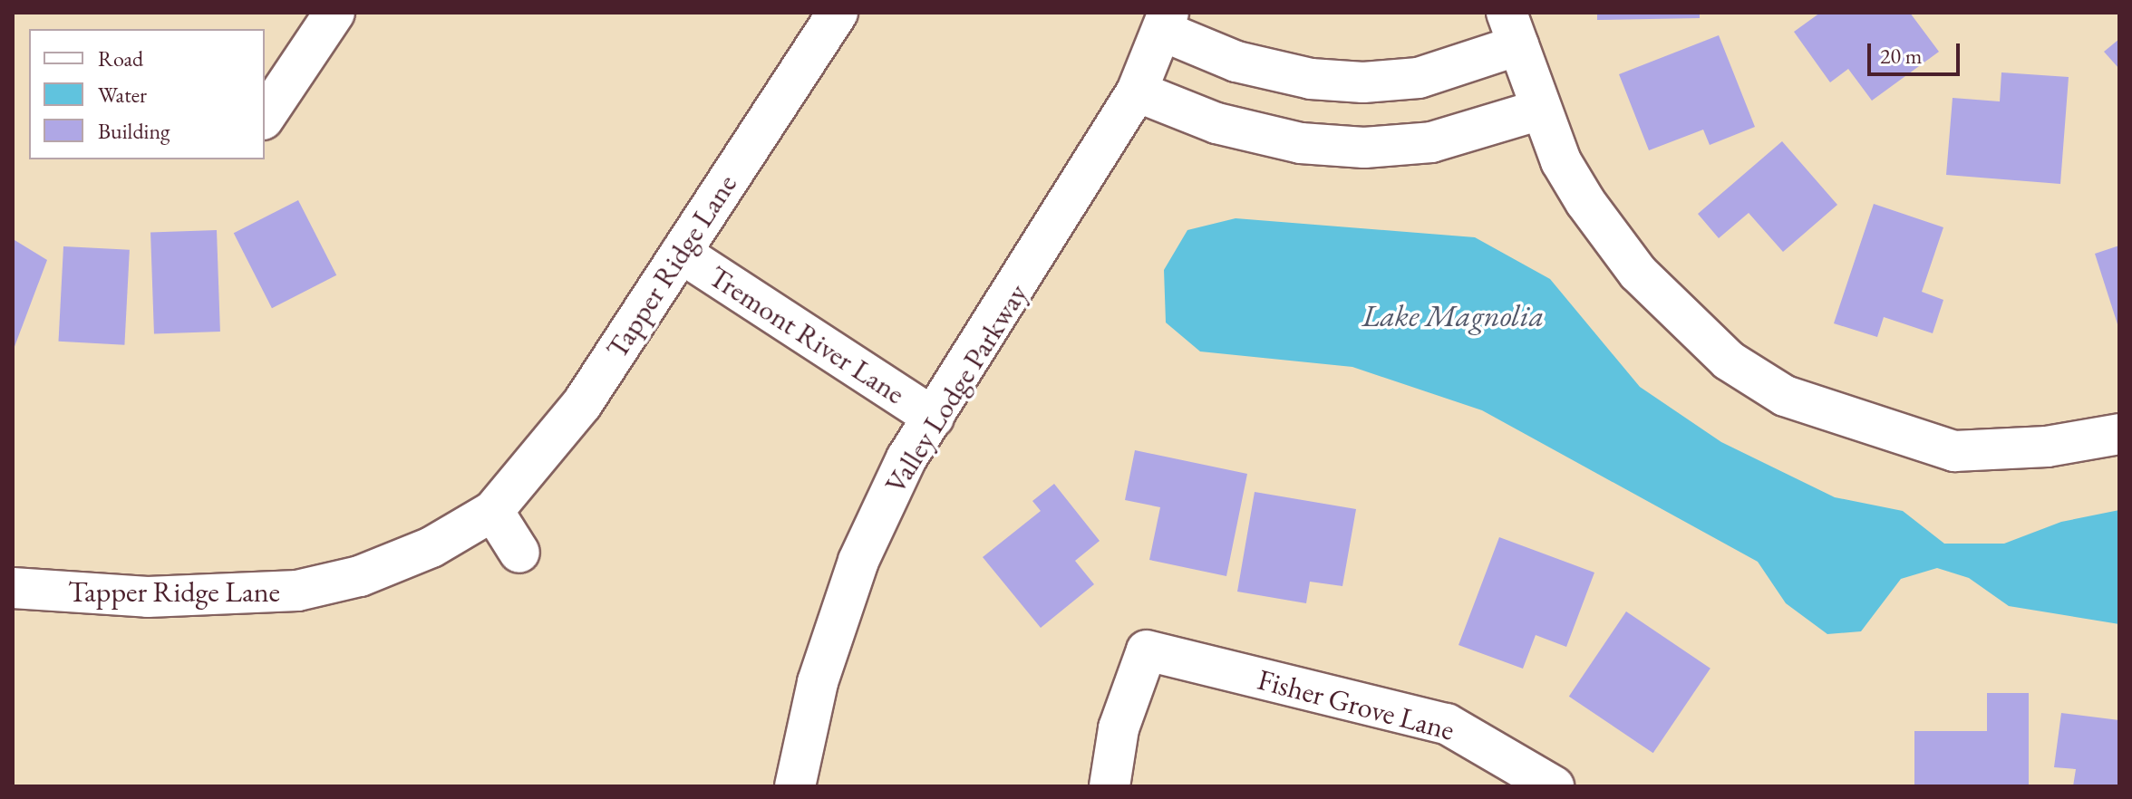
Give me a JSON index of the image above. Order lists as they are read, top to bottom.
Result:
{
  "streets": {
    "street": [
      "Tapper Ridge Lane",
      "Tremont River Lane",
      "Valley Lodge Parkway",
      "Fisher Grove Lane"
    ]
  },
  "crossings": [
    ["Tapper Ridge Lane", "Tremont River Lane"],
    ["Tremont River Lane", "Valley Lodge Parkway"]
  ],
  "water": ["Lake Magnolia"],
  "legend": ["Road", "Water", "Building"],
  "scale_bar": "20 m"
}
